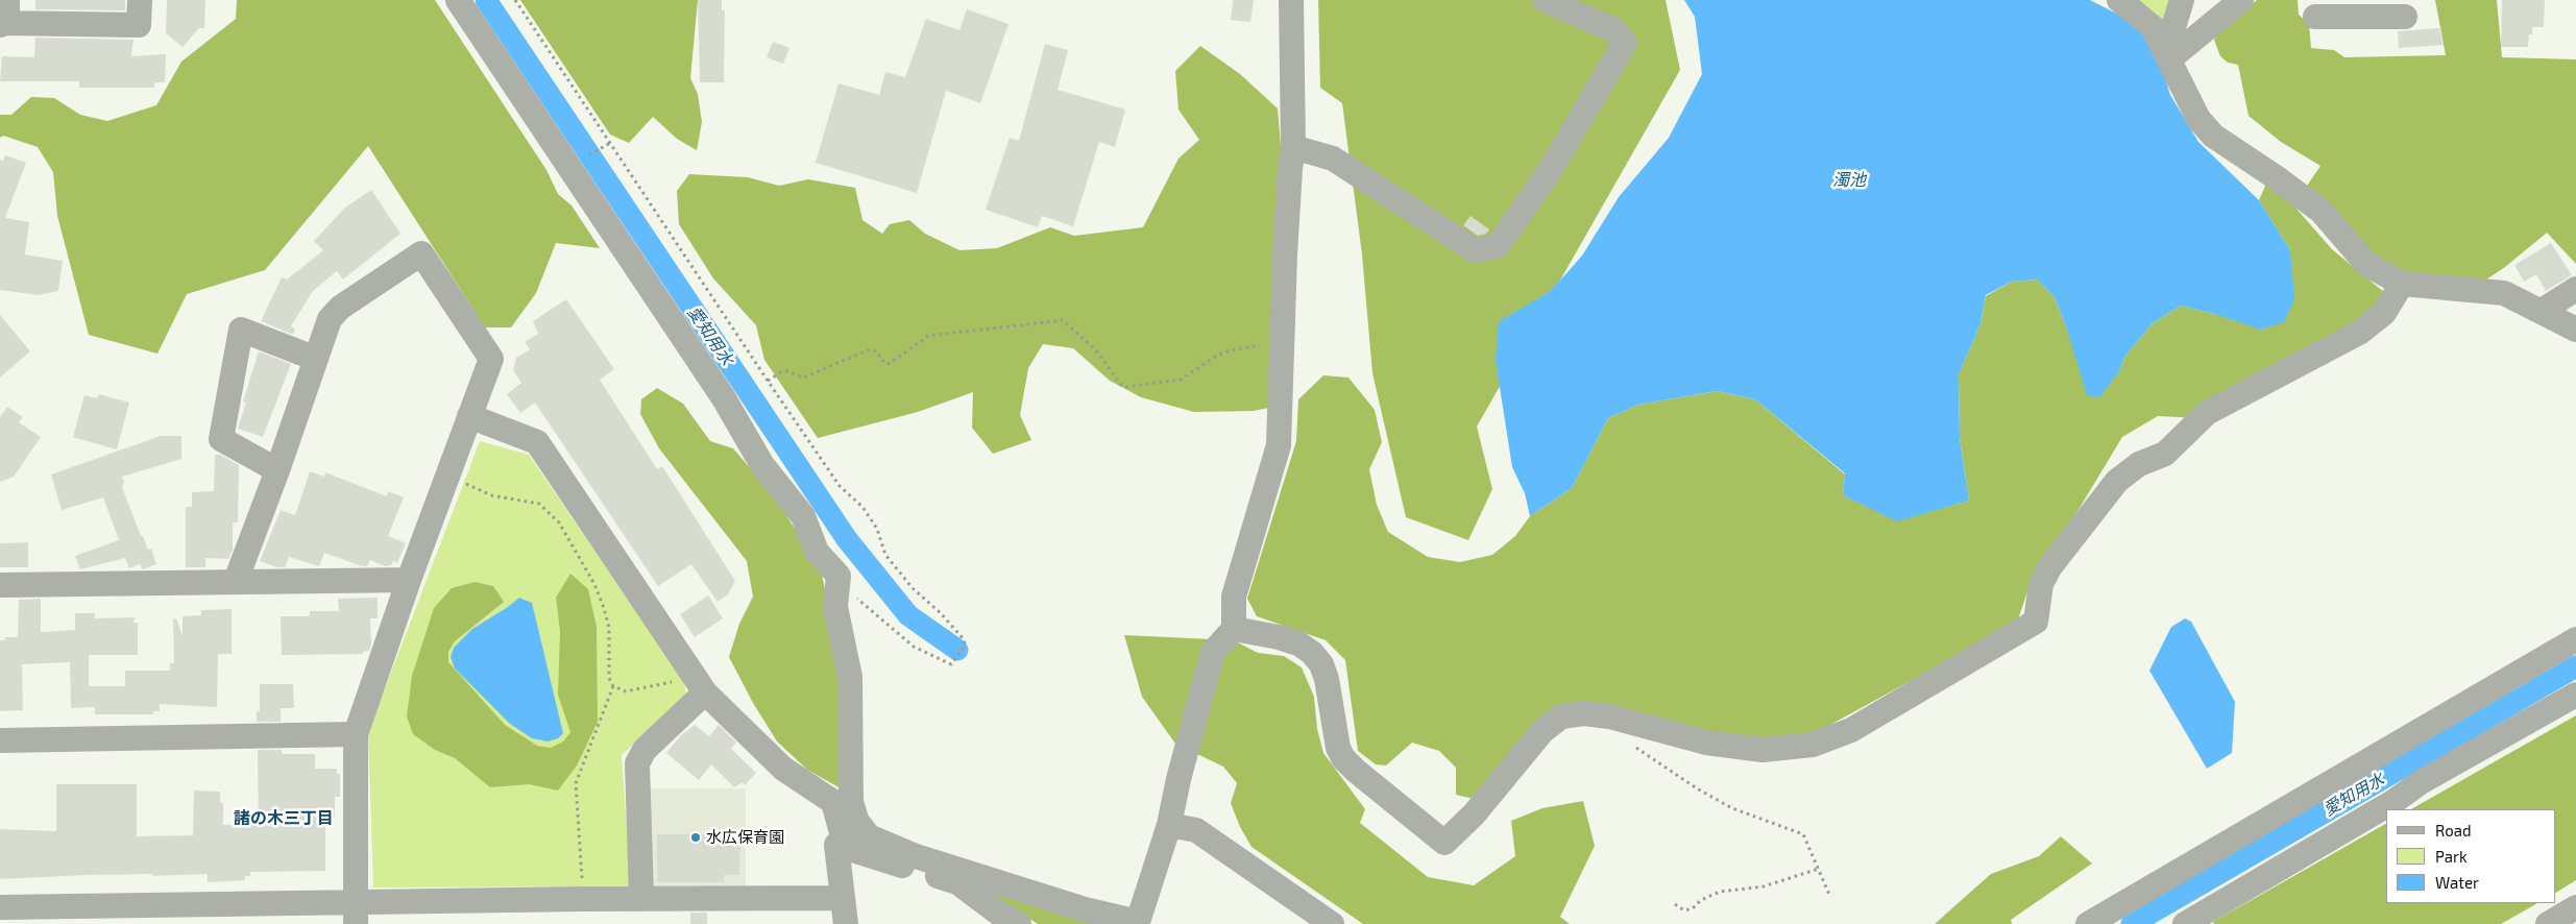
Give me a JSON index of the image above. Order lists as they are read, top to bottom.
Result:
{
  "districts": ["諸の木三丁目"],
  "water": ["濁池", "愛知用水"],
  "places": ["水広保育園"],
  "legend": ["Road", "Park", "Water"]
}
